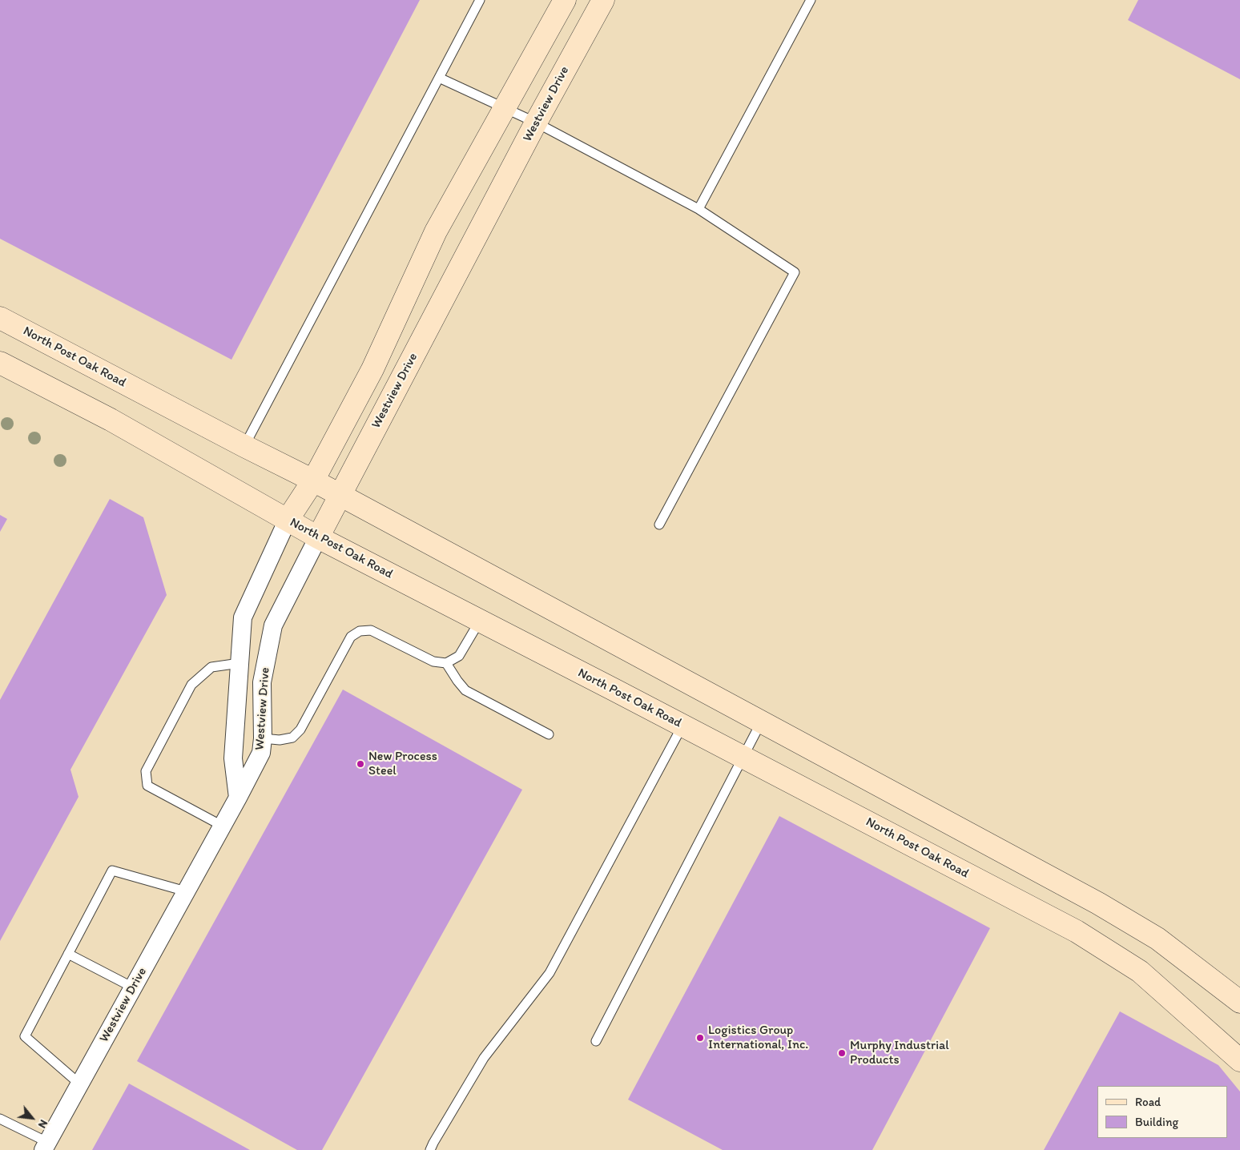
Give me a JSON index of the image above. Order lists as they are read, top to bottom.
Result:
{
  "streets": {
    "main road": ["Westview Drive", "North Post Oak Road"]
  },
  "crossings": [
    ["Westview Drive", "North Post Oak Road"]
  ],
  "places": ["New Process Steel", "Logistics Group International, Inc.", "Murphy Industrial Products"],
  "legend": ["Road", "Building"],
  "north": "bottom right"
}
